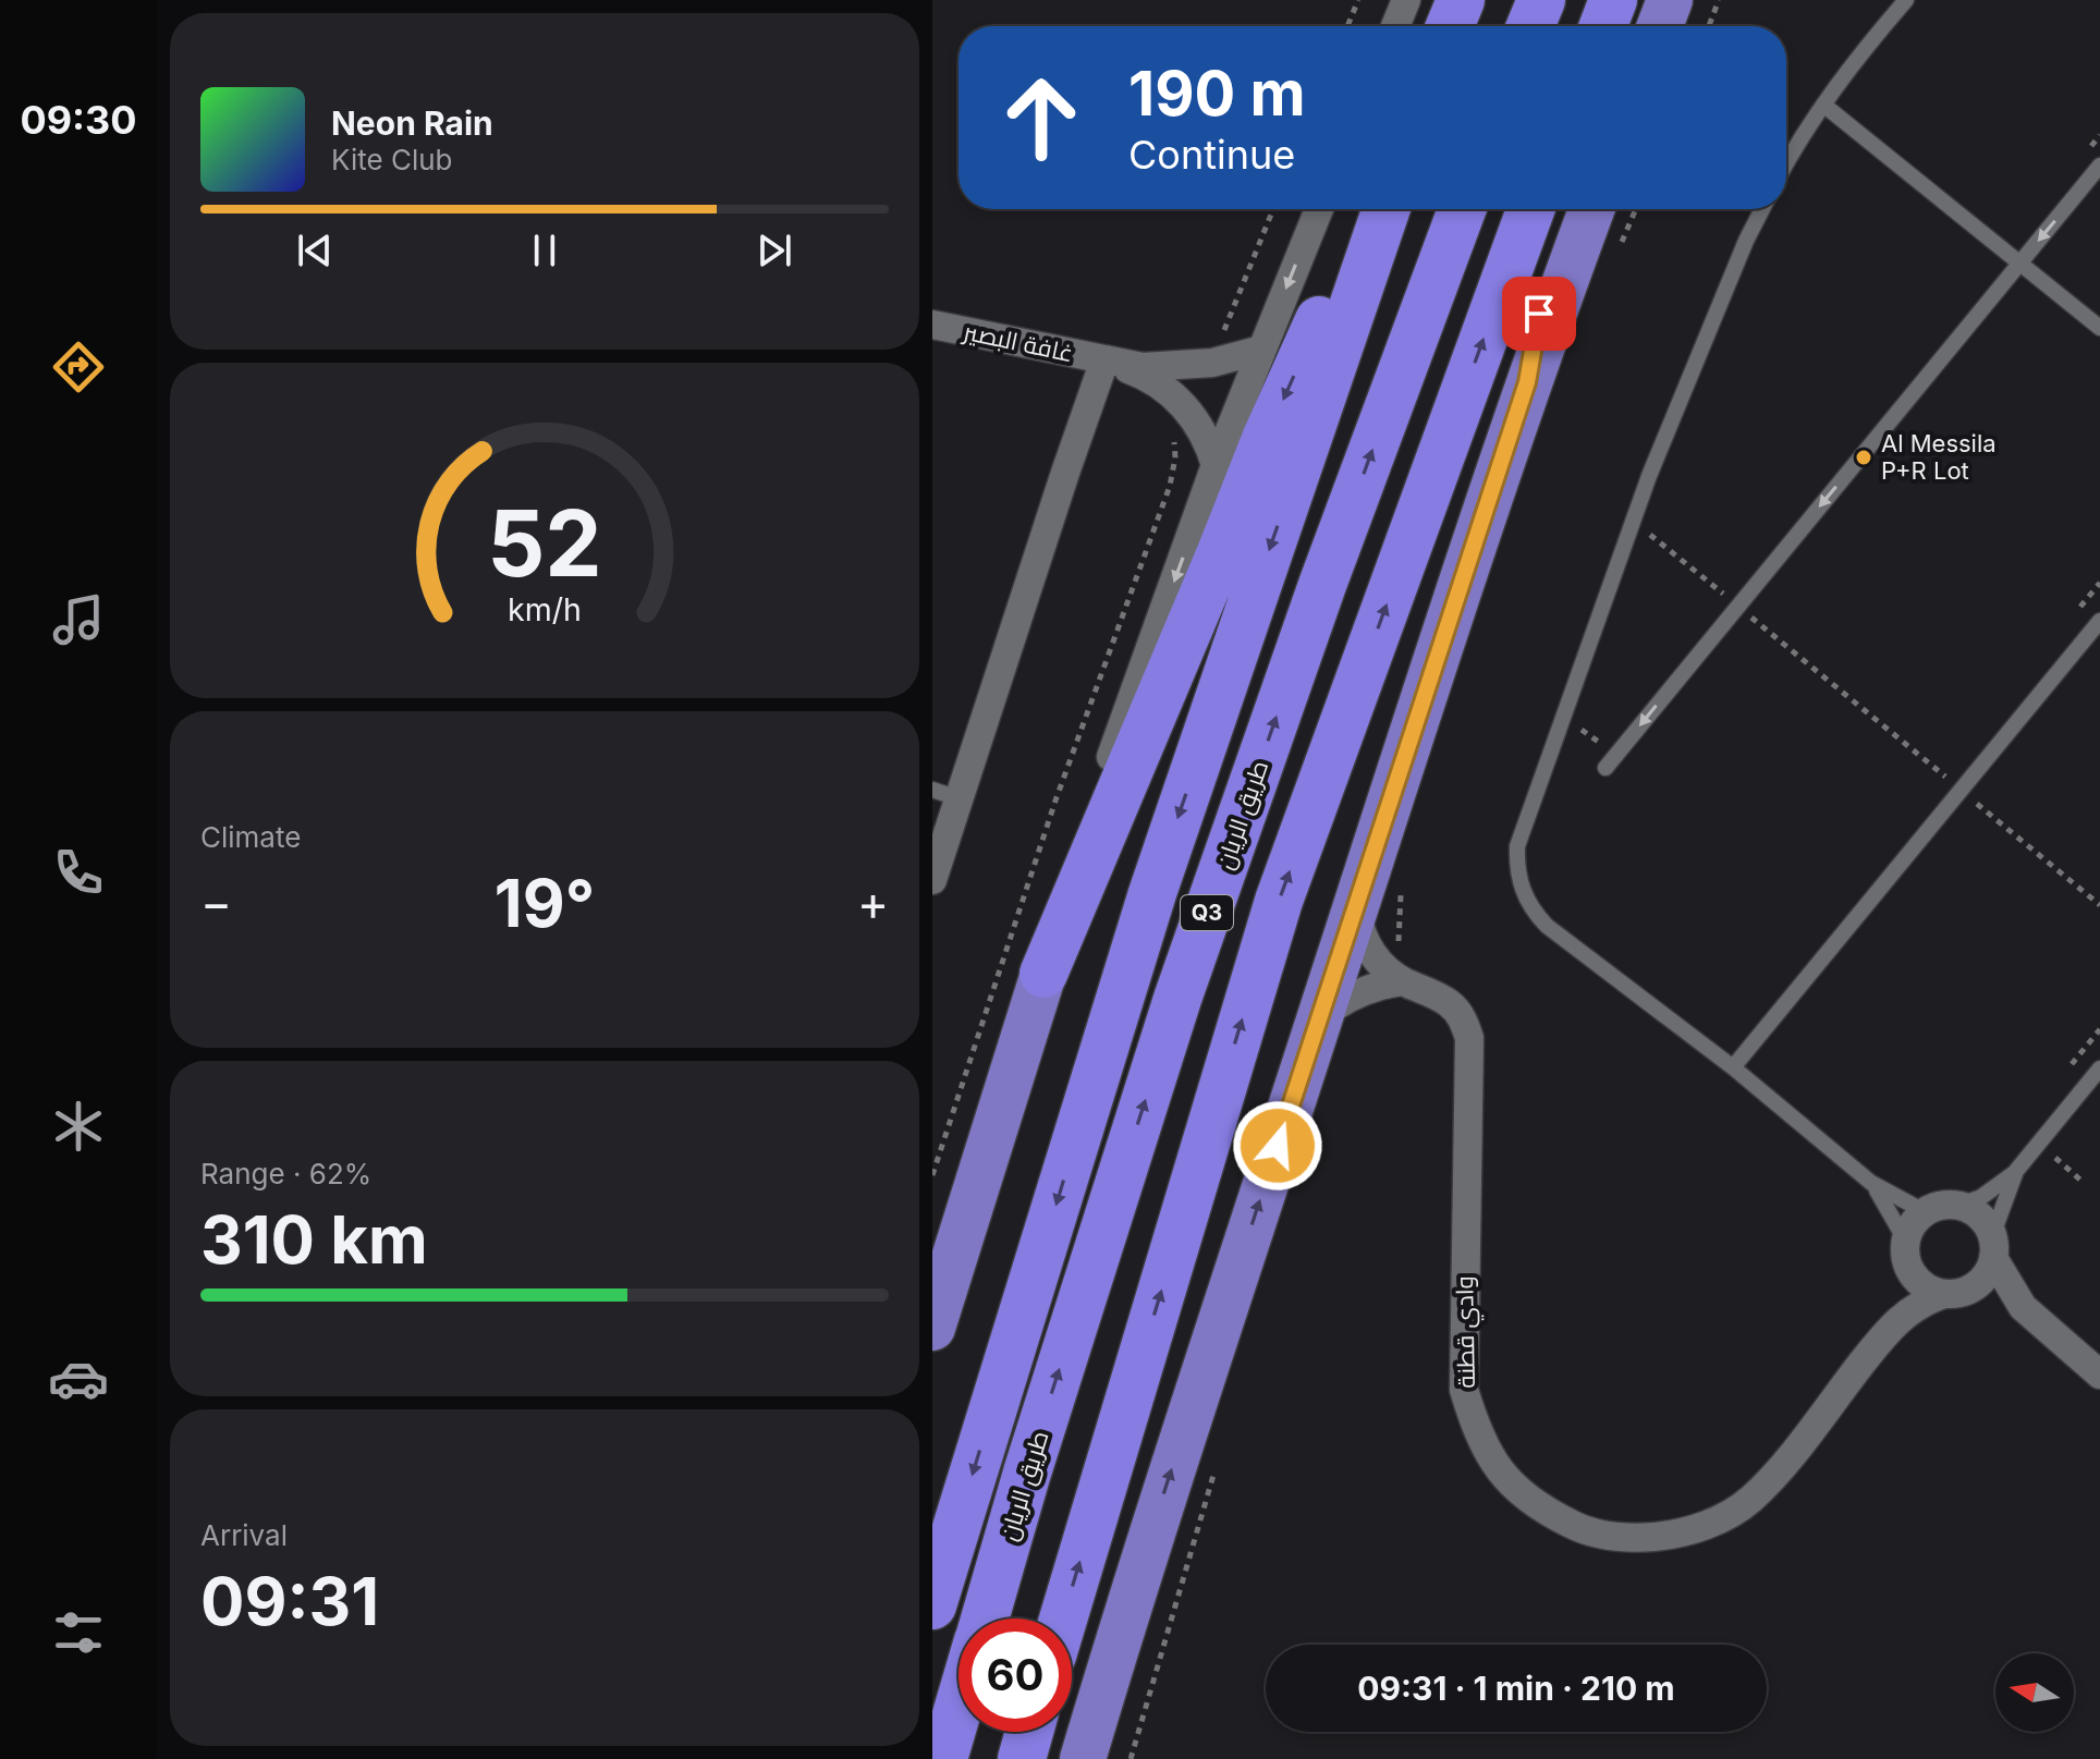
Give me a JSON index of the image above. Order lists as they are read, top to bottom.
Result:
{
  "streets": {
    "highway": ["طريق الريان", "Q3"],
    "street": ["غافة البصير", "وادي قطنة"]
  },
  "places": ["Al Messila P+R Lot"],
  "north": "left",
  "page": {
    "tabs": "09:30",
    "turn": ["190 m", "Continue"],
    "song": ["Neon Rain", "Kite Club"],
    "tile": [
      "Climate",
      ["Range · 62%", "310 km"],
      ["Arrival", "09:31"]
    ],
    "heat": ["−", "19°", "+"],
    "limit": "60",
    "trip": "09:31 · 1 min · 210 m",
    "gauge": ["52", "km/h"]
  }
}
